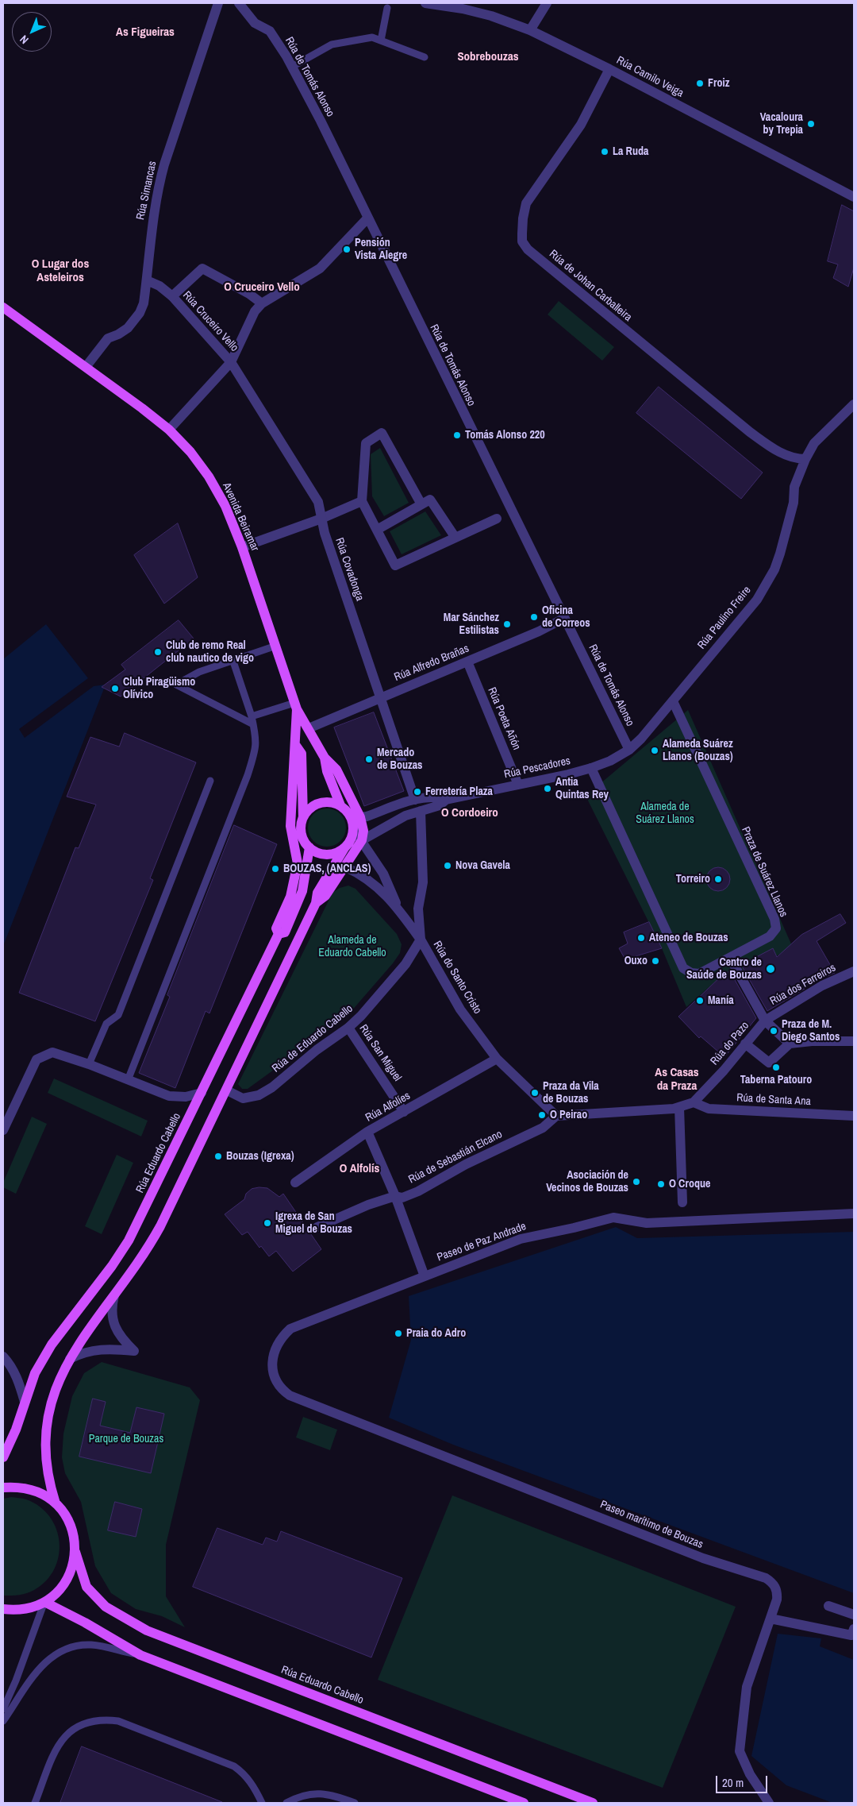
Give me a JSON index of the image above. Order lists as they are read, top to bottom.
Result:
{
  "streets": {
    "main road": ["Avenida Beiramar", "Rúa do Santo Cristo", "Rúa Eduardo Cabello"],
    "street": [
      "Rúa de Tomás Alonso",
      "Rúa Camilo Veiga",
      "Rúa Simancas",
      "Rúa de Johan Carballeira",
      "Rúa Cruceiro Vello",
      "Rúa Covadonga",
      "Rúa Paulino Freire",
      "Rúa Alfredo Brañas",
      "Rúa Poeta Añón",
      "Rúa Pescadores",
      "Praza de Suárez Llanos",
      "Rúa dos Ferreiros",
      "Rúa de Eduardo Cabello",
      "Rúa do Pazo",
      "Rúa San Miguel",
      "Rúa de Santa Ana",
      "Rúa Alfolíes",
      "Rúa de Sebastián Elcano",
      "Paseo de Paz Andrade",
      "Paseo marítimo de Bouzas"
    ]
  },
  "crossings": [
    ["Rúa de Tomás Alonso", "Rúa Paulino Freire"],
    ["Rúa de Tomás Alonso", "Rúa Alfredo Brañas"],
    ["Rúa de Tomás Alonso", "Rúa Pescadores"],
    ["Rúa Camilo Veiga", "Rúa de Johan Carballeira"],
    ["Rúa Simancas", "Rúa Cruceiro Vello"],
    ["Rúa Simancas", "Avenida Beiramar"],
    ["Rúa de Johan Carballeira", "Rúa Paulino Freire"],
    ["Rúa Cruceiro Vello", "Rúa Covadonga"],
    ["Avenida Beiramar", "Rúa Alfredo Brañas"],
    ["Avenida Beiramar", "Rúa Pescadores"],
    ["Avenida Beiramar", "Rúa do Santo Cristo"],
    ["Avenida Beiramar", "Rúa Eduardo Cabello"],
    ["Rúa Covadonga", "Rúa Alfredo Brañas"],
    ["Rúa Covadonga", "Rúa Pescadores"],
    ["Rúa Paulino Freire", "Rúa Pescadores"],
    ["Rúa Paulino Freire", "Praza de Suárez Llanos"],
    ["Rúa Alfredo Brañas", "Rúa Poeta Añón"],
    ["Rúa Poeta Añón", "Rúa Pescadores"],
    ["Rúa Pescadores", "Praza de Suárez Llanos"],
    ["Rúa Pescadores", "Rúa do Santo Cristo"],
    ["Praza de Suárez Llanos", "Rúa dos Ferreiros"],
    ["Rúa do Santo Cristo", "Rúa de Eduardo Cabello"],
    ["Rúa do Santo Cristo", "Rúa Alfolíes"],
    ["Rúa do Santo Cristo", "Rúa Eduardo Cabello"],
    ["Rúa dos Ferreiros", "Rúa do Pazo"],
    ["Rúa de Eduardo Cabello", "Rúa San Miguel"],
    ["Rúa do Pazo", "Rúa de Santa Ana"],
    ["Rúa do Pazo", "Rúa de Sebastián Elcano"],
    ["Rúa San Miguel", "Rúa Alfolíes"],
    ["Paseo de Paz Andrade", "Paseo marítimo de Bouzas"]
  ],
  "districts": [
    "As Figueiras",
    "Sobrebouzas",
    "O Lugar dos Asteleiros",
    "O Cruceiro Vello",
    "O Cordoeiro",
    "As Casas da Praza",
    "O Alfolís"
  ],
  "parks": ["Alameda de Suárez Llanos", "Alameda de Eduardo Cabello", "Parque de Bouzas"],
  "places": [
    "Froiz",
    "Vacaloura by Trepia",
    "La Ruda",
    "Pensión Vista Alegre",
    "Tomás Alonso 220",
    "Oficina de Correos",
    "Mar Sánchez Estilistas",
    "Club de remo Real club nautico de vigo",
    "Club Piragüismo Olívico",
    "Alameda Suárez Llanos (Bouzas)",
    "Mercado de Bouzas",
    "Antia Quintas Rey",
    "Ferretería Plaza",
    "Nova Gavela",
    "BOUZAS, (ANCLAS)",
    "Torreiro",
    "Ateneo de Bouzas",
    "Ouxo",
    "Centro de Saúde de Bouzas",
    "Manía",
    "Praza de M. Diego Santos",
    "Taberna Patouro",
    "Praza da Vila de Bouzas",
    "O Peirao",
    "Bouzas (Igrexa)",
    "Asociación de Vecinos de Bouzas",
    "O Croque",
    "Igrexa de San Miguel de Bouzas",
    "Praia do Adro"
  ],
  "scale_bar": "20 m",
  "north": "bottom left"
}
